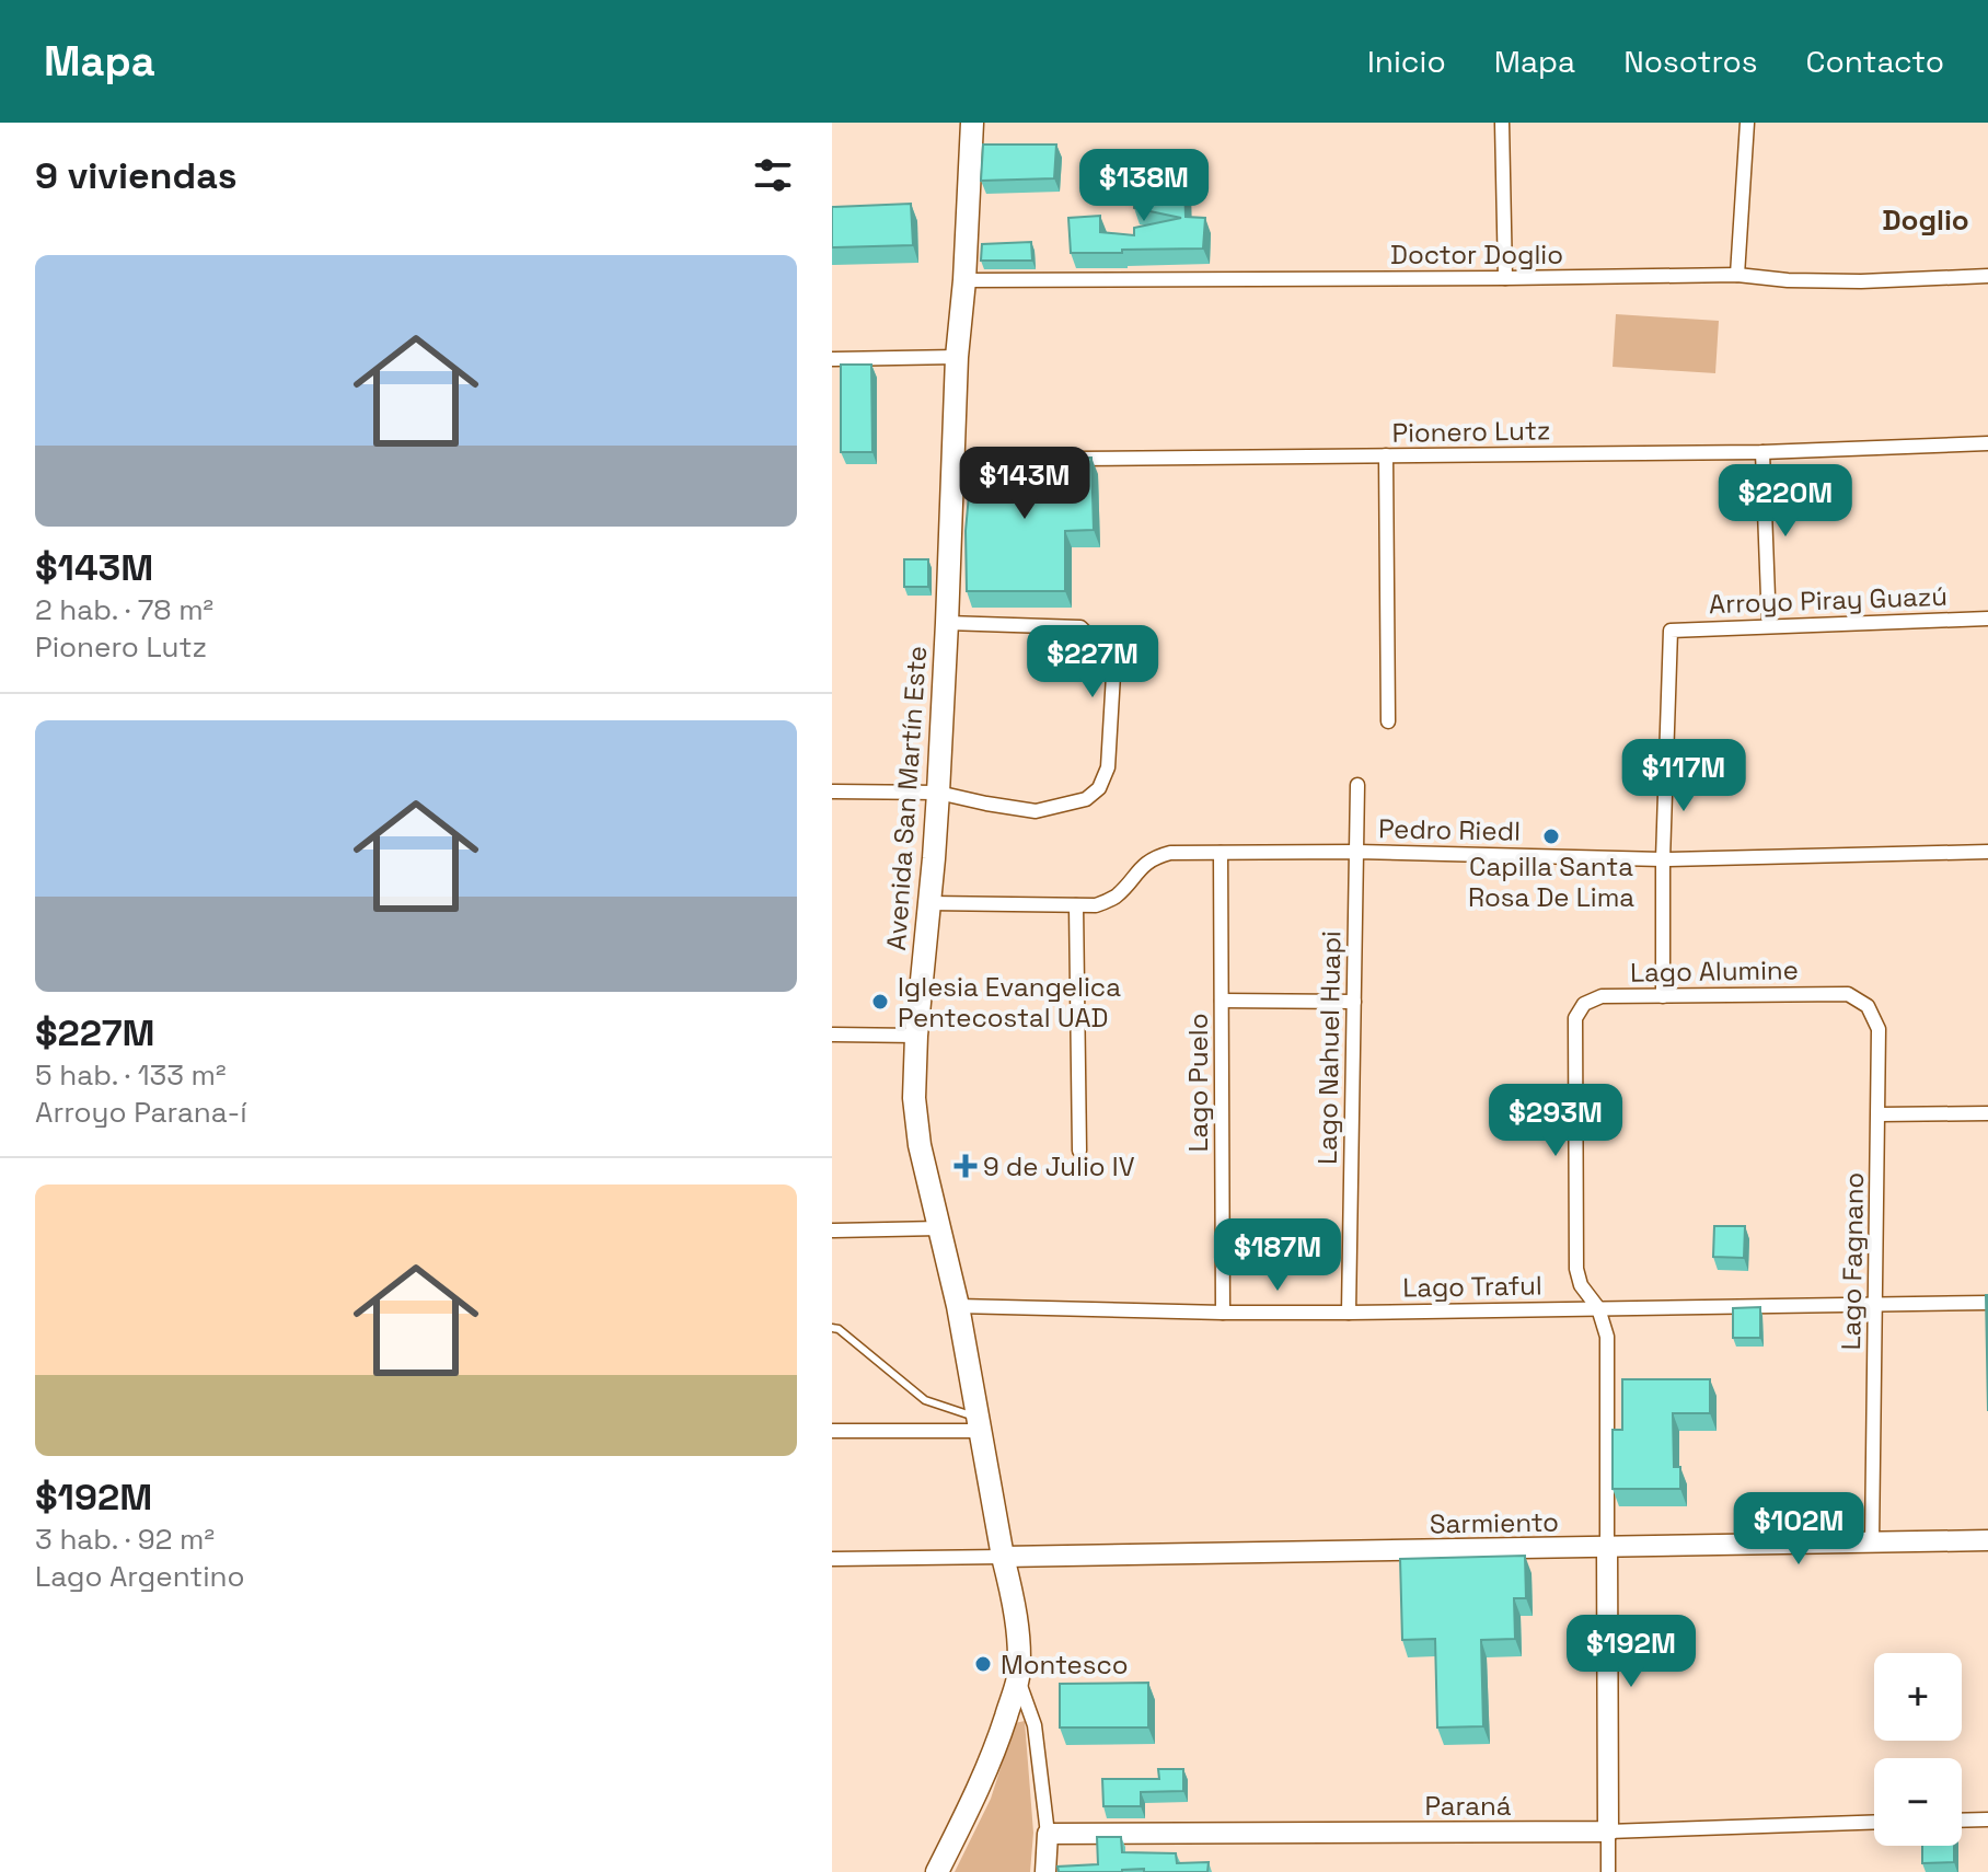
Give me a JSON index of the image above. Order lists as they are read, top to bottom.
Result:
{
  "streets": {
    "main road": ["Avenida San Martín Este", "Sarmiento", "Paraná"],
    "street": [
      "Doctor Doglio",
      "Pionero Lutz",
      "Arroyo Piray Guazú",
      "Pedro Riedl",
      "Lago Alumine",
      "Lago Nahuel Huapi",
      "Lago Puelo",
      "Lago Fagnano",
      "Lago Traful"
    ]
  },
  "crossings": [
    ["Doctor Doglio", "Avenida San Martín Este"],
    ["Arroyo Piray Guazú", "Pedro Riedl"],
    ["Avenida San Martín Este", "Pedro Riedl"],
    ["Avenida San Martín Este", "Lago Traful"],
    ["Avenida San Martín Este", "Sarmiento"],
    ["Pedro Riedl", "Lago Nahuel Huapi"],
    ["Pedro Riedl", "Lago Puelo"],
    ["Lago Alumine", "Lago Fagnano"],
    ["Lago Alumine", "Lago Traful"],
    ["Lago Nahuel Huapi", "Lago Traful"],
    ["Lago Puelo", "Lago Traful"],
    ["Lago Fagnano", "Lago Traful"],
    ["Lago Fagnano", "Sarmiento"]
  ],
  "districts": ["Doglio"],
  "places": {
    "other": ["Capilla Santa Rosa De Lima", "Iglesia Evangelica Pentecostal UAD", "Montesco"],
    "health": ["9 de Julio IV"]
  },
  "page": {
    "header": "Mapa",
    "nav": [
      "Inicio",
      "Mapa",
      "Nosotros",
      "Contacto"
    ],
    "heading": "9 viviendas",
    "price": [
      "$138M",
      "$143M",
      "$220M",
      "$227M",
      "$117M",
      "$293M",
      "$187M",
      "$102M",
      "$192M"
    ],
    "list": [
      {
        "name": "$143M",
        "note": "2 hab. · 78 m² · Pionero Lutz"
      },
      {
        "name": "$227M",
        "note": "5 hab. · 133 m² · Arroyo Parana-í"
      },
      {
        "name": "$192M",
        "note": "3 hab. · 92 m² · Lago Argentino"
      }
    ],
    "map_buttons": ["+", "−"]
  }
}
